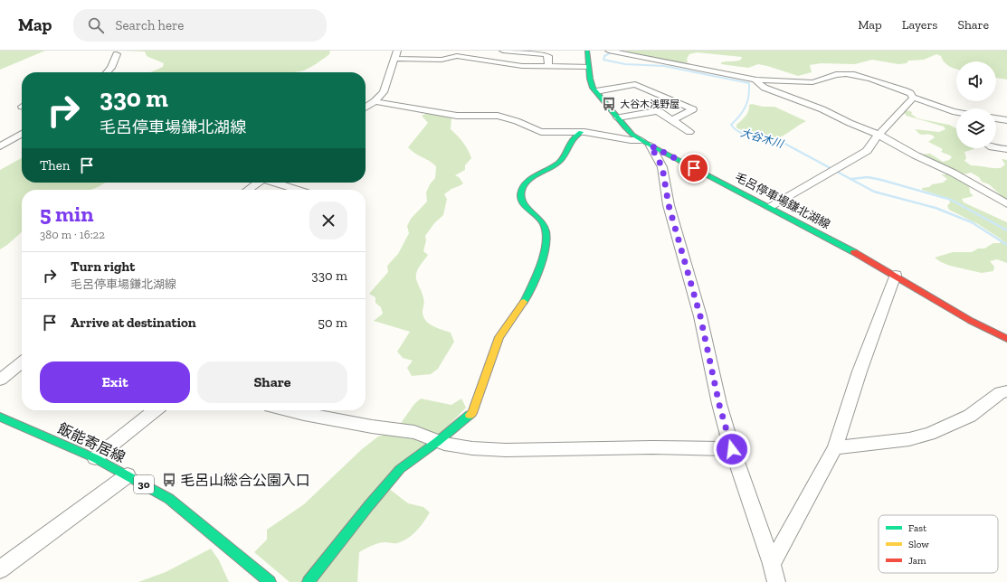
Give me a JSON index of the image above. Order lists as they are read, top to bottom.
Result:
{
  "streets": {
    "main road": ["毛呂停車場鎌北湖線", "飯能寄居線", "30"]
  },
  "water": ["大谷木川"],
  "places": {
    "bus stop": ["大谷木浅野屋", "毛呂山総合公園入口"]
  },
  "legend": ["Fast", "Slow", "Jam"],
  "page": {
    "header": "Map",
    "search": "Search here",
    "nav": ["Map", "Layers", "Share"],
    "turn": ["330 m", "毛呂停車場鎌北湖線"],
    "then": "Then",
    "heading": ["5 min", "380 m · 16:22"],
    "list": [
      {
        "name": "Turn right",
        "note": "毛呂停車場鎌北湖線",
        "value": "330 m"
      },
      {
        "name": "Arrive at destination",
        "value": "50 m"
      }
    ],
    "buttons": ["Exit", "Share"]
  }
}
